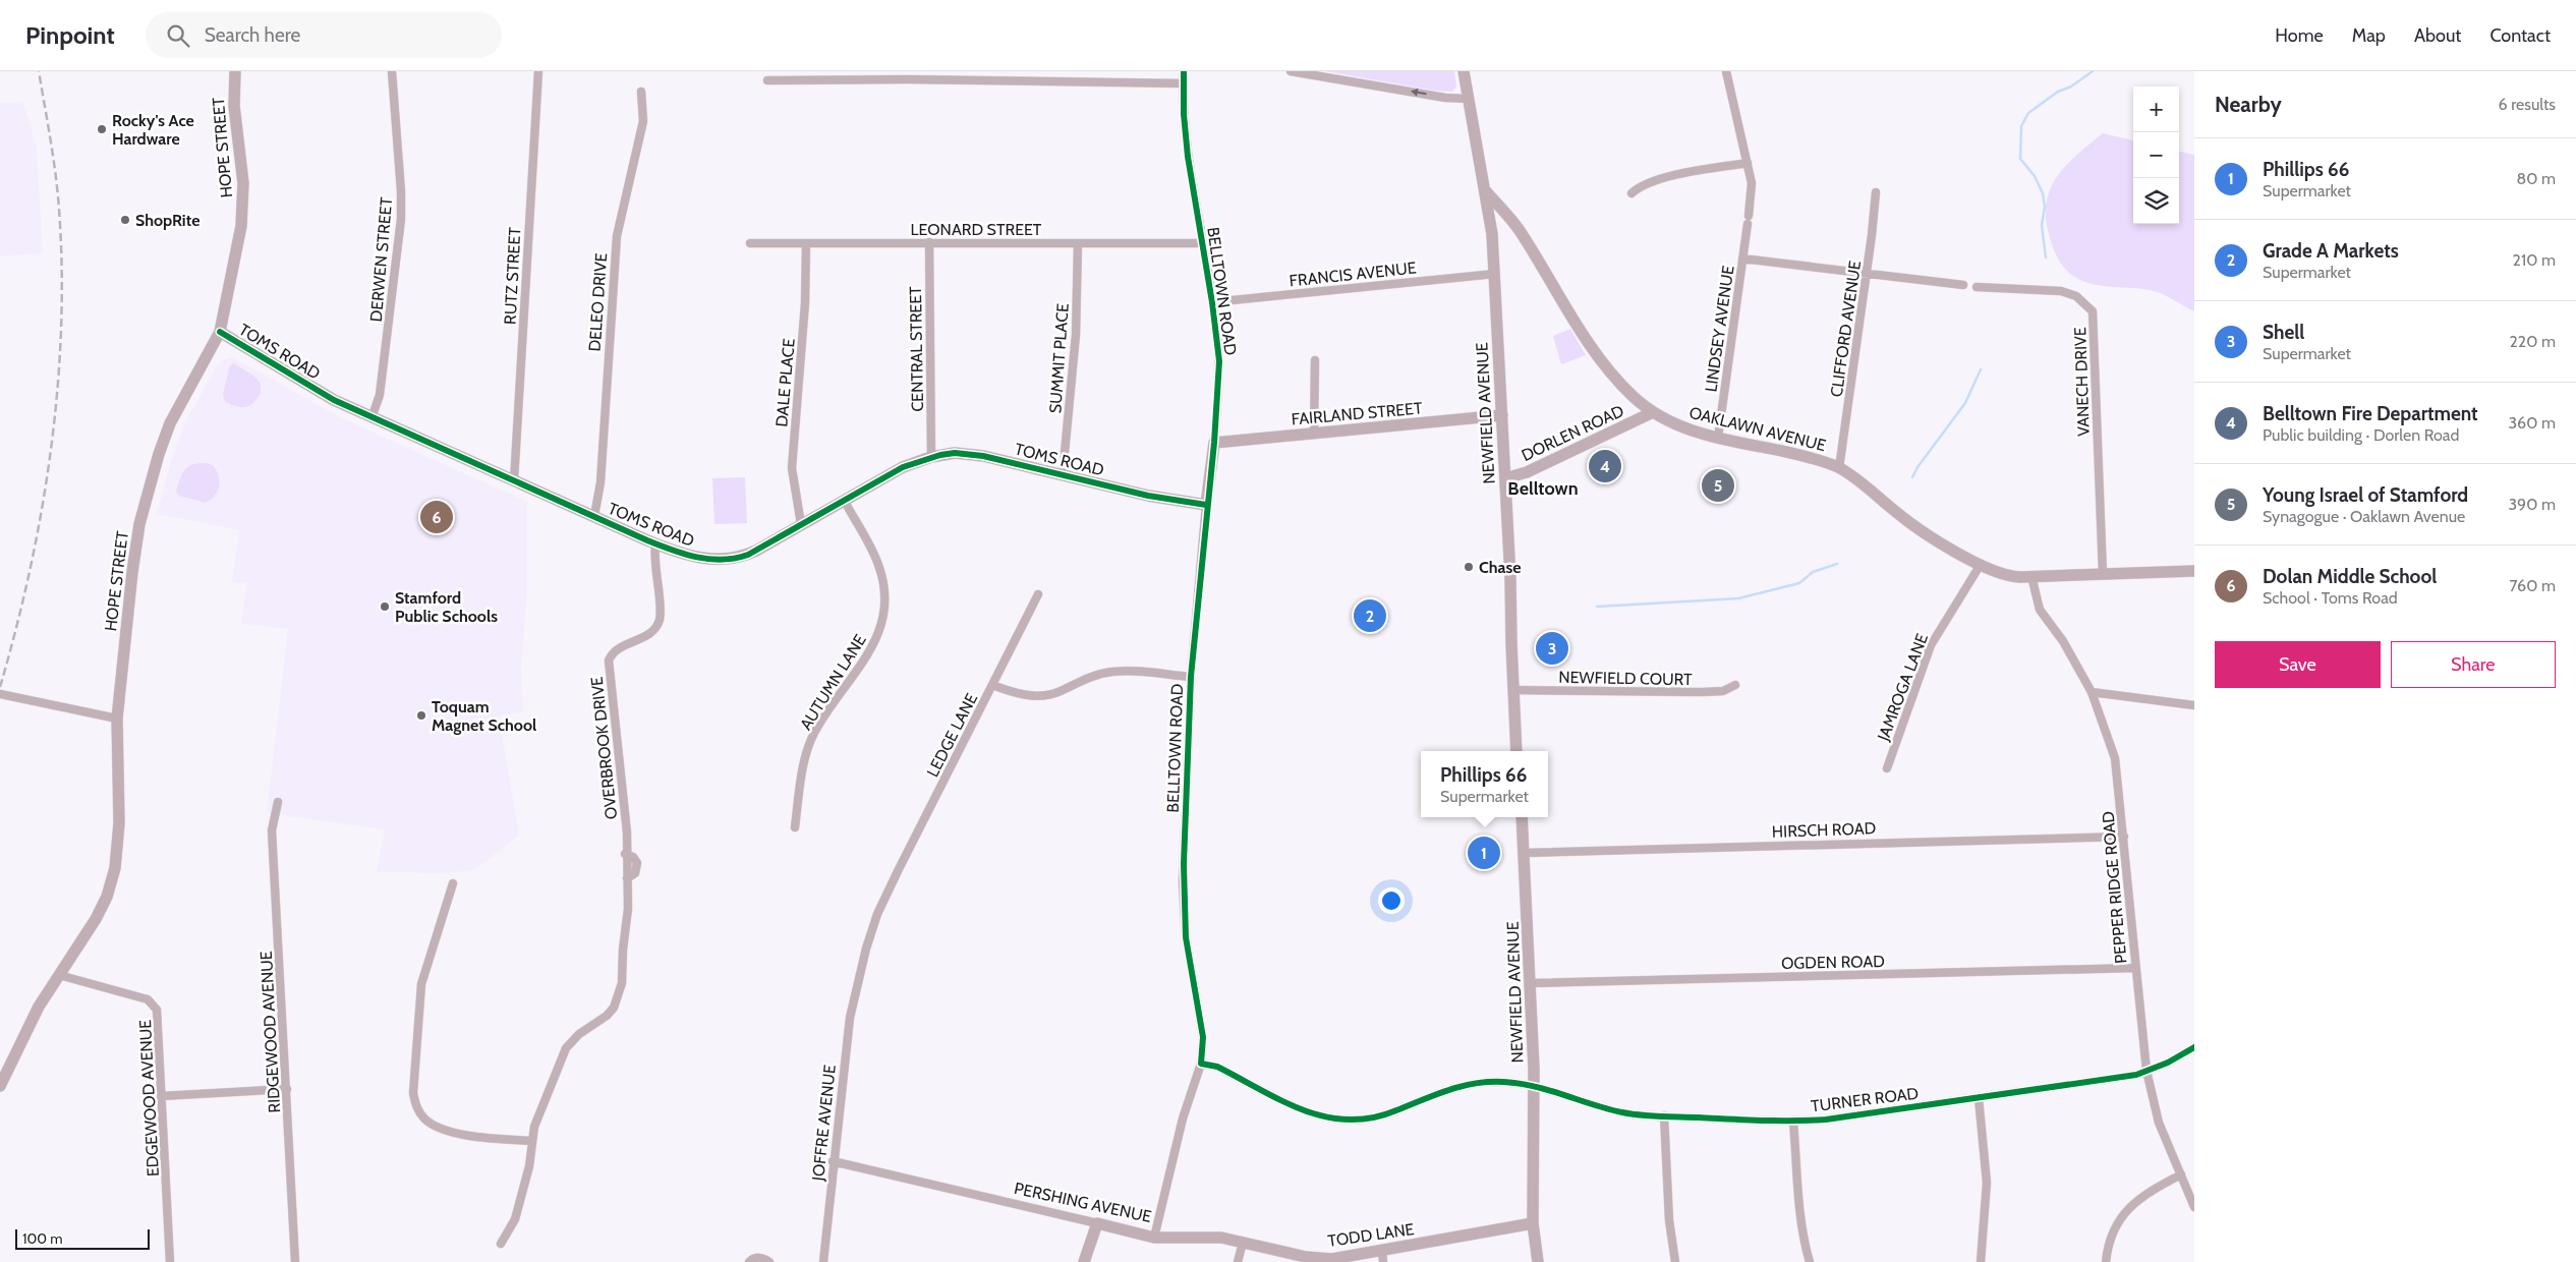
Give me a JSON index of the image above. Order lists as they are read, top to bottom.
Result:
{
  "streets": {
    "street": [
      "HOPE STREET",
      "LEONARD STREET",
      "DERWEN STREET",
      "FRANCIS AVENUE",
      "RUTZ STREET",
      "BELLTOWN ROAD",
      "DELEO DRIVE",
      "LINDSEY AVENUE",
      "CLIFFORD AVENUE",
      "CENTRAL STREET",
      "TOMS ROAD",
      "SUMMIT PLACE",
      "VANECH DRIVE",
      "DALE PLACE",
      "FAIRLAND STREET",
      "NEWFIELD AVENUE",
      "OAKLAWN AVENUE",
      "DORLEN ROAD",
      "NEWFIELD COURT",
      "AUTUMN LANE",
      "JAMROGA LANE",
      "LEDGE LANE",
      "OVERBROOK DRIVE",
      "HIRSCH ROAD",
      "PEPPER RIDGE ROAD",
      "OGDEN ROAD",
      "RIDGEWOOD AVENUE",
      "EDGEWOOD AVENUE",
      "TURNER ROAD",
      "JOFFRE AVENUE",
      "PERSHING AVENUE",
      "TODD LANE"
    ]
  },
  "crossings": [
    ["HOPE STREET", "TOMS ROAD"],
    ["HOPE STREET", "EDGEWOOD AVENUE"],
    ["LEONARD STREET", "BELLTOWN ROAD"],
    ["LEONARD STREET", "CENTRAL STREET"],
    ["LEONARD STREET", "SUMMIT PLACE"],
    ["LEONARD STREET", "DALE PLACE"],
    ["DERWEN STREET", "TOMS ROAD"],
    ["FRANCIS AVENUE", "BELLTOWN ROAD"],
    ["FRANCIS AVENUE", "NEWFIELD AVENUE"],
    ["RUTZ STREET", "TOMS ROAD"],
    ["BELLTOWN ROAD", "TOMS ROAD"],
    ["BELLTOWN ROAD", "FAIRLAND STREET"],
    ["BELLTOWN ROAD", "LEDGE LANE"],
    ["BELLTOWN ROAD", "PERSHING AVENUE"],
    ["DELEO DRIVE", "TOMS ROAD"],
    ["LINDSEY AVENUE", "OAKLAWN AVENUE"],
    ["CLIFFORD AVENUE", "OAKLAWN AVENUE"],
    ["CENTRAL STREET", "TOMS ROAD"],
    ["TOMS ROAD", "SUMMIT PLACE"],
    ["TOMS ROAD", "DALE PLACE"],
    ["TOMS ROAD", "AUTUMN LANE"],
    ["TOMS ROAD", "OVERBROOK DRIVE"],
    ["VANECH DRIVE", "OAKLAWN AVENUE"],
    ["FAIRLAND STREET", "NEWFIELD AVENUE"],
    ["NEWFIELD AVENUE", "OAKLAWN AVENUE"],
    ["NEWFIELD AVENUE", "DORLEN ROAD"],
    ["NEWFIELD AVENUE", "NEWFIELD COURT"],
    ["NEWFIELD AVENUE", "HIRSCH ROAD"],
    ["NEWFIELD AVENUE", "OGDEN ROAD"],
    ["NEWFIELD AVENUE", "TURNER ROAD"],
    ["NEWFIELD AVENUE", "TODD LANE"],
    ["OAKLAWN AVENUE", "DORLEN ROAD"],
    ["OAKLAWN AVENUE", "JAMROGA LANE"],
    ["OAKLAWN AVENUE", "PEPPER RIDGE ROAD"],
    ["LEDGE LANE", "JOFFRE AVENUE"],
    ["HIRSCH ROAD", "PEPPER RIDGE ROAD"],
    ["PEPPER RIDGE ROAD", "OGDEN ROAD"],
    ["PEPPER RIDGE ROAD", "TURNER ROAD"],
    ["JOFFRE AVENUE", "PERSHING AVENUE"],
    ["PERSHING AVENUE", "TODD LANE"]
  ],
  "districts": ["Belltown"],
  "places": [
    "Rocky's Ace Hardware",
    "ShopRite",
    "Chase",
    "Stamford Public Schools",
    "Toquam Magnet School"
  ],
  "scale_bar": "100 m",
  "page": {
    "header": "Pinpoint",
    "search": "Search here",
    "nav": [
      "Home",
      "Map",
      "About",
      "Contact"
    ],
    "heading": ["Nearby", "6 results"],
    "map_buttons": ["+", "−"],
    "list": [
      {
        "mark": "1",
        "name": "Phillips 66",
        "note": "Supermarket",
        "value": "80 m"
      },
      {
        "mark": "2",
        "name": "Grade A Markets",
        "note": "Supermarket",
        "value": "210 m"
      },
      {
        "mark": "3",
        "name": "Shell",
        "note": "Supermarket",
        "value": "220 m"
      },
      {
        "mark": "4",
        "name": "Belltown Fire Department",
        "note": "Public building · Dorlen Road",
        "value": "360 m"
      },
      {
        "mark": "5",
        "name": "Young Israel of Stamford",
        "note": "Synagogue · Oaklawn Avenue",
        "value": "390 m"
      },
      {
        "mark": "6",
        "name": "Dolan Middle School",
        "note": "School · Toms Road",
        "value": "760 m"
      }
    ],
    "pins": [
      "4",
      "5",
      "6",
      "2",
      "3",
      "1"
    ],
    "buttons": ["Save", "Share"],
    "popup": ["Phillips 66", "Supermarket"],
    "scale": "100 m"
  }
}
